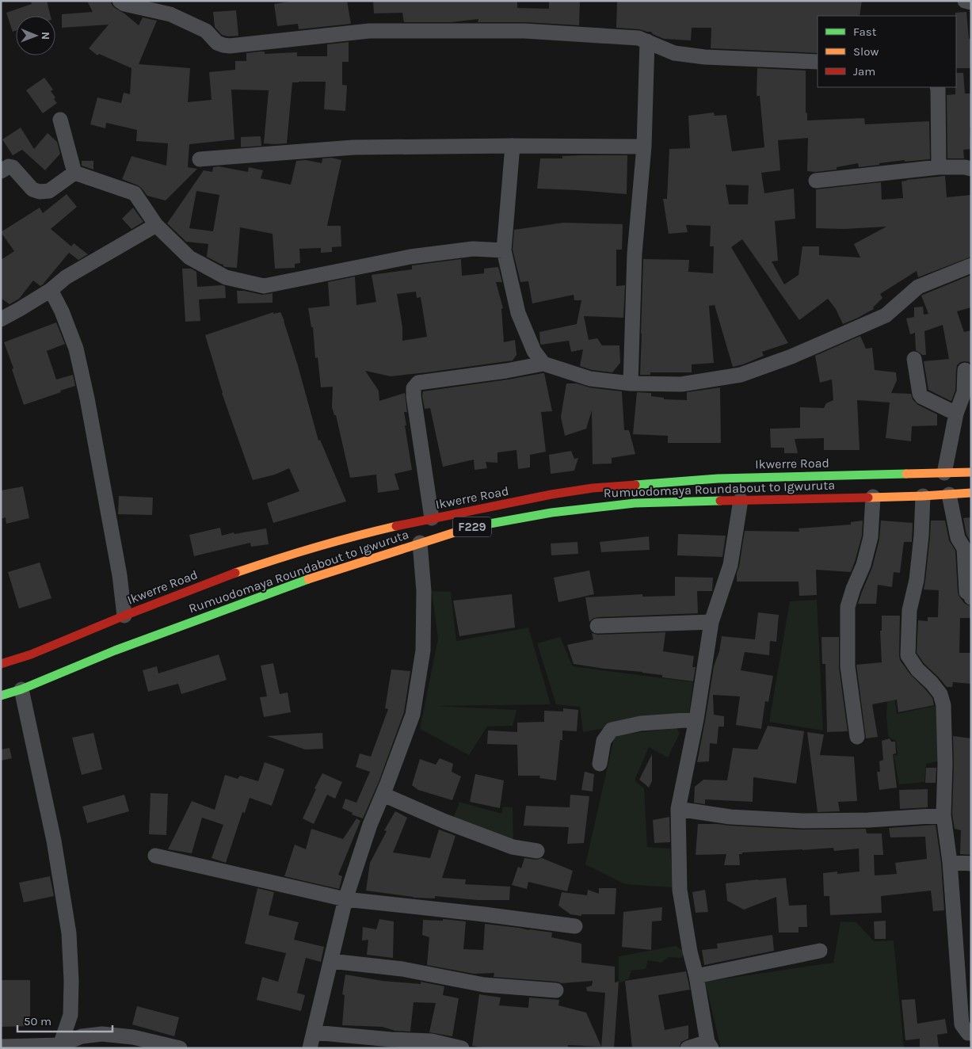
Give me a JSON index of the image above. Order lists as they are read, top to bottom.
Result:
{
  "streets": {
    "main road": ["Ikwerre Road", "Rumuodomaya Roundabout to Igwuruta", "F229"]
  },
  "legend": ["Fast", "Slow", "Jam"],
  "scale_bar": "50 m",
  "north": "right"
}
